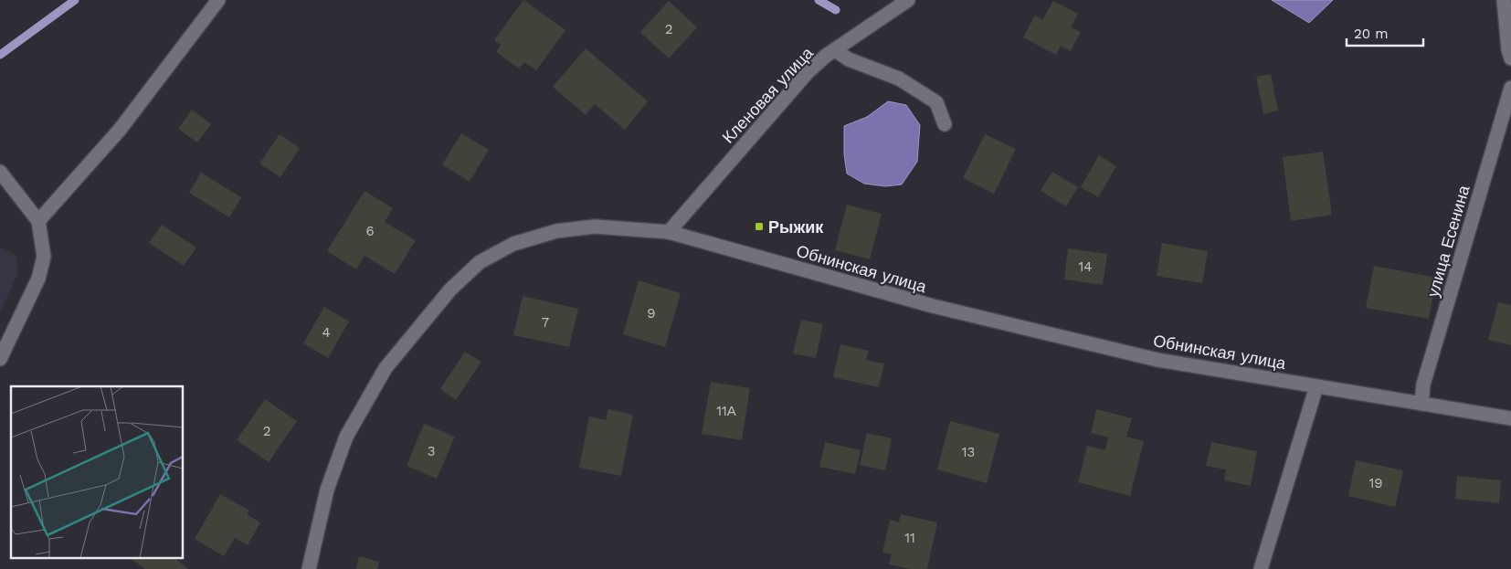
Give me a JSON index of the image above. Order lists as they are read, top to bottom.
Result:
{
  "streets": {
    "street": ["Кленовая улица", "улица Есенина", "Обнинская улица"]
  },
  "crossings": [
    ["Кленовая улица", "Обнинская улица"],
    ["улица Есенина", "Обнинская улица"]
  ],
  "places": {
    "transit": ["Рыжик"]
  },
  "house_numbers": [
    "2",
    "6",
    "14",
    "9",
    "7",
    "4",
    "11А",
    "2",
    "3",
    "13",
    "19",
    "11"
  ],
  "scale_bar": "20 m"
}
